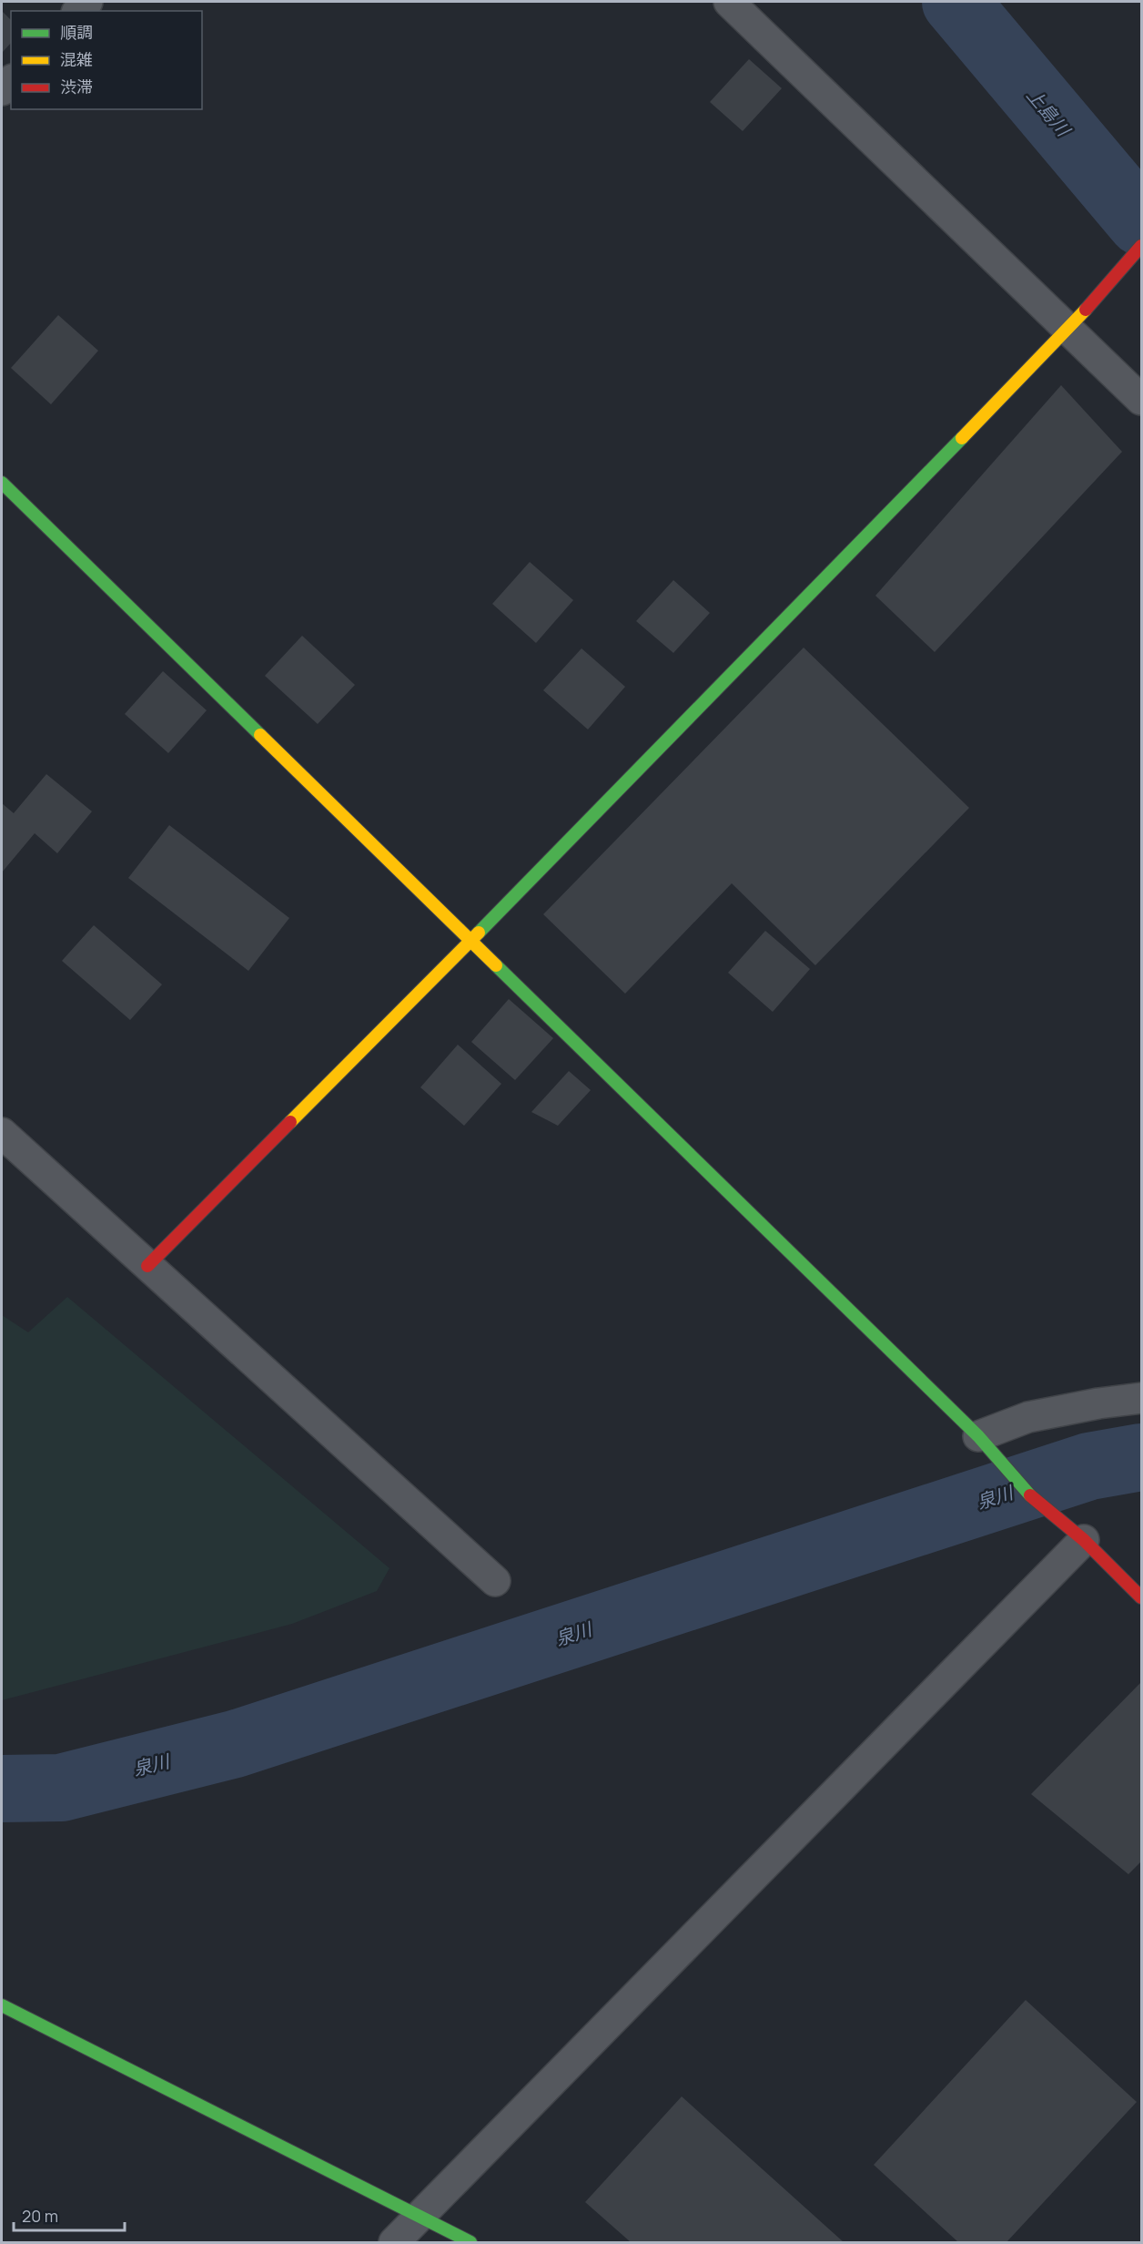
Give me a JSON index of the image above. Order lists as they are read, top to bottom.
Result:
{
  "water": ["上島川", "泉川"],
  "legend": ["順調", "混雑", "渋滞"],
  "scale_bar": "20 m"
}
